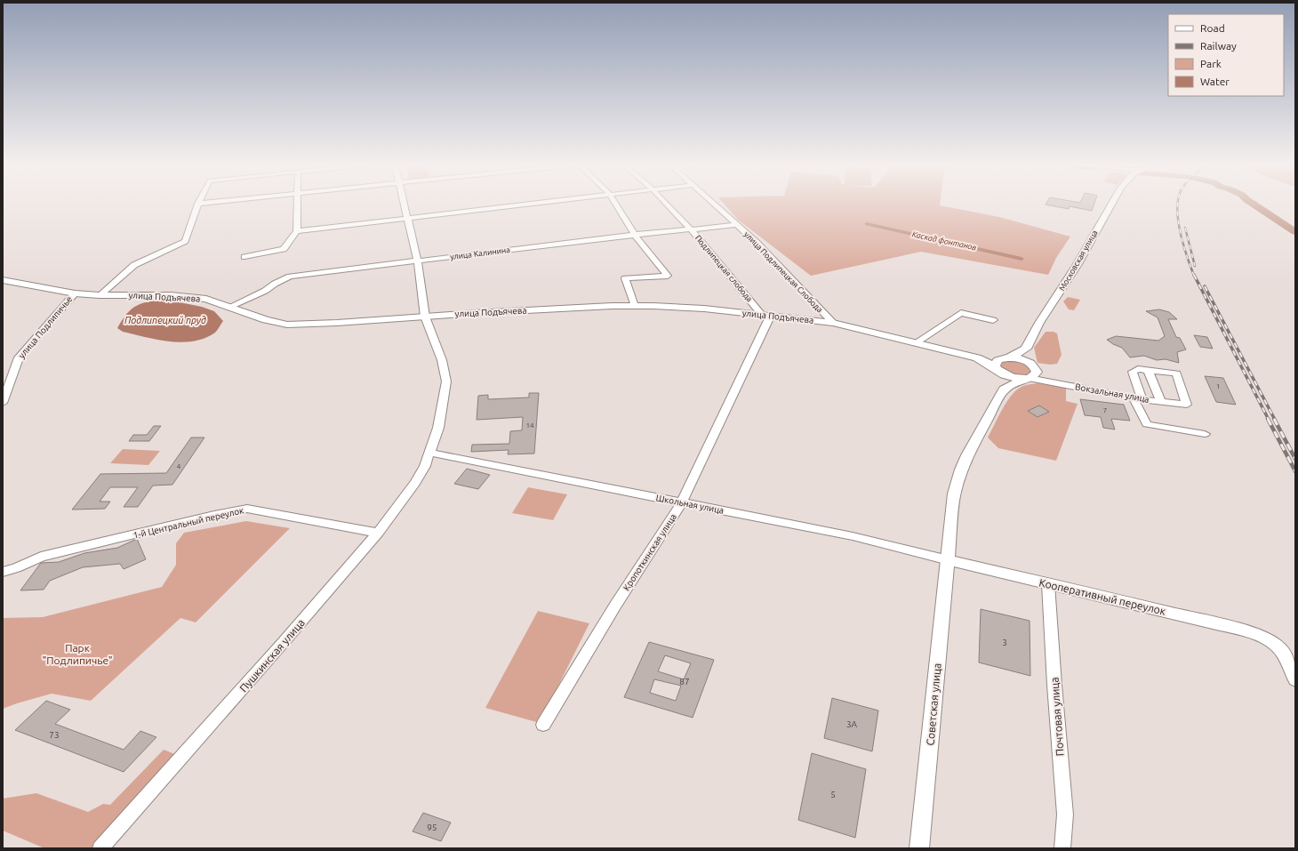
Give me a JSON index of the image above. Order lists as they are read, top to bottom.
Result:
{
  "streets": {
    "main road": [
      "Московская улица",
      "улица Подъячева",
      "Кооперативный переулок",
      "Советская улица"
    ],
    "street": [
      "улица Калинина",
      "Подлипецкая слобода",
      "улица Подлипецкая Слобода",
      "улица Подлипичье",
      "Вокзальная улица",
      "Школьная улица",
      "1-й Центральный переулок",
      "Кропоткинская улица",
      "Пушкинская улица",
      "Почтовая улица"
    ]
  },
  "crossings": [
    ["улица Калинина", "Подлипецкая слобода"],
    ["улица Калинина", "улица Подлипецкая Слобода"],
    ["улица Калинина", "улица Подъячева"],
    ["улица Калинина", "Пушкинская улица"],
    ["Подлипецкая слобода", "улица Подъячева"],
    ["Подлипецкая слобода", "Кропоткинская улица"],
    ["улица Подлипецкая Слобода", "улица Подъячева"],
    ["улица Подъячева", "улица Подлипичье"],
    ["улица Подъячева", "Кропоткинская улица"],
    ["улица Подъячева", "Пушкинская улица"],
    ["Школьная улица", "Кропоткинская улица"],
    ["Школьная улица", "Кооперативный переулок"],
    ["Школьная улица", "Пушкинская улица"],
    ["Школьная улица", "Советская улица"],
    ["1-й Центральный переулок", "Пушкинская улица"],
    ["Кооперативный переулок", "Советская улица"],
    ["Кооперативный переулок", "Почтовая улица"]
  ],
  "water": ["Каскад фонтанов", "Подлипецкий пруд"],
  "parks": ["Парк \"Подлипичье\""],
  "house_numbers": [
    "1",
    "7",
    "14",
    "4",
    "3",
    "87",
    "3А",
    "73",
    "5",
    "95"
  ],
  "legend": [
    "Road",
    "Railway",
    "Park",
    "Water"
  ]
}
